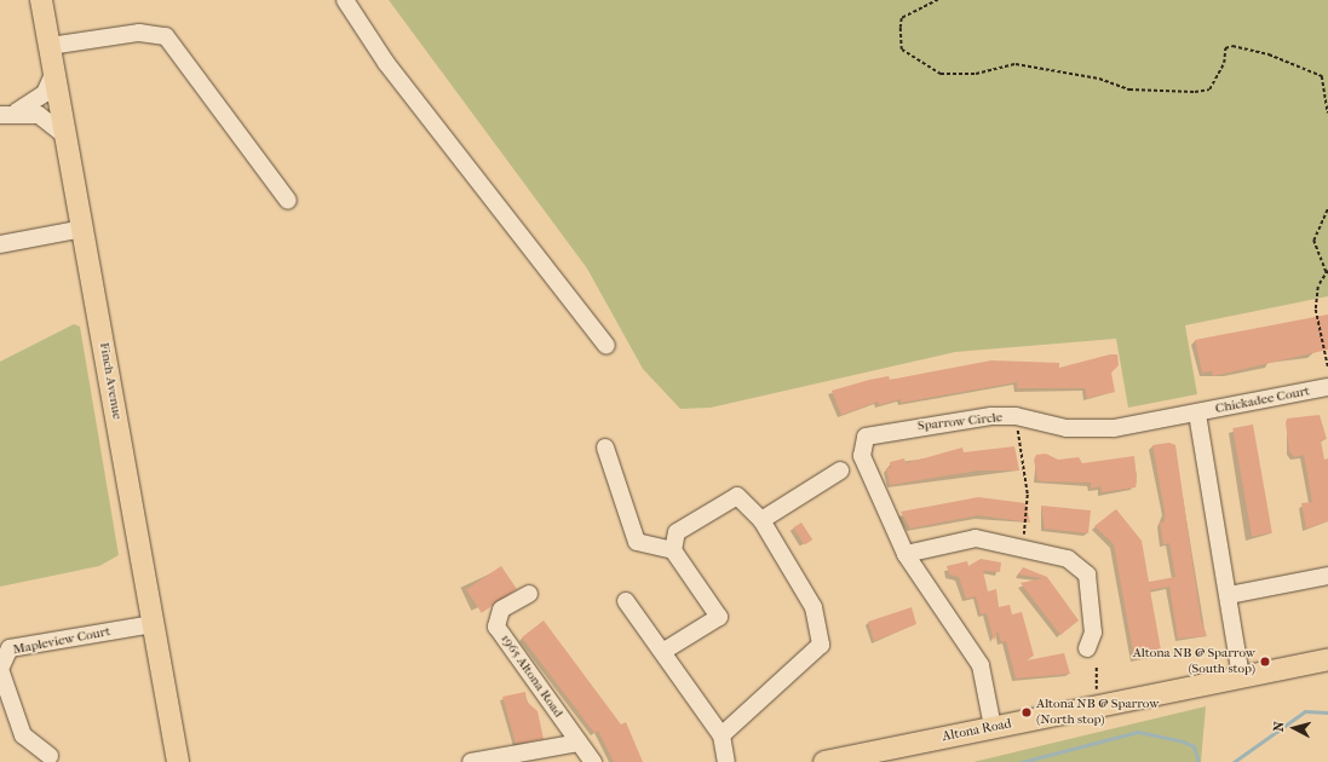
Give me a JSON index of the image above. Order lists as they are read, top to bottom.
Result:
{
  "streets": {
    "main road": ["Finch Avenue", "Altona Road"],
    "street": [
      "Chickadee Court",
      "Sparrow Circle",
      "Mapleview Court",
      "1965 Altona Road"
    ]
  },
  "crossings": [
    ["Finch Avenue", "Mapleview Court"],
    ["Chickadee Court", "Sparrow Circle"],
    ["Sparrow Circle", "Altona Road"]
  ],
  "places": ["Altona NB @ Sparrow (South stop)", "Altona NB @ Sparrow (North stop)"],
  "north": "left"
}
